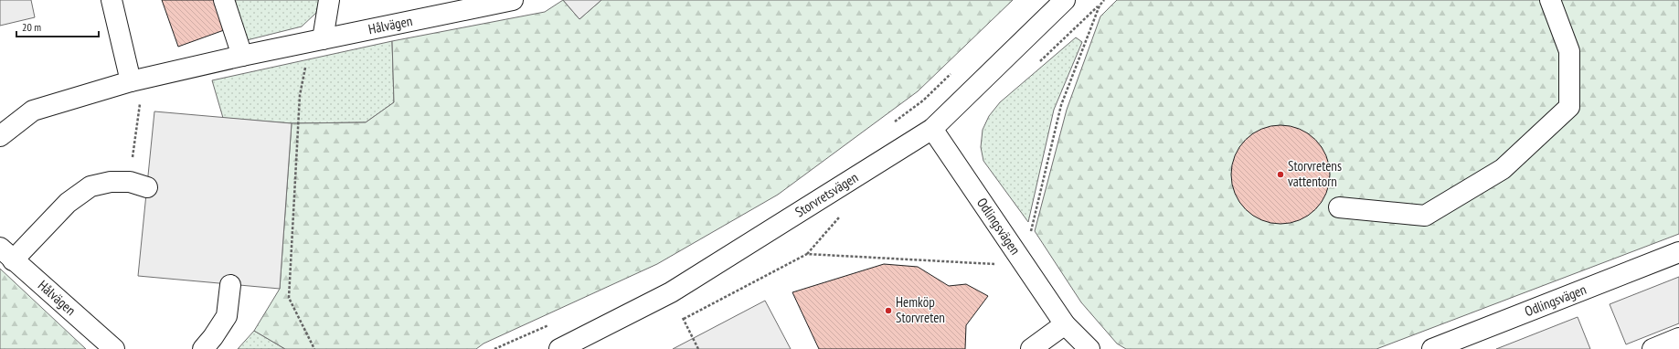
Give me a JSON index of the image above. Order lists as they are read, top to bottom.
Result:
{
  "streets": {
    "street": ["Hålvägen", "Storvretsvägen", "Odlingsvägen"]
  },
  "crossings": [
    ["Storvretsvägen", "Odlingsvägen"]
  ],
  "places": ["Storvretens vattentorn", "Hemköp Storvreten"],
  "scale_bar": "20 m"
}
